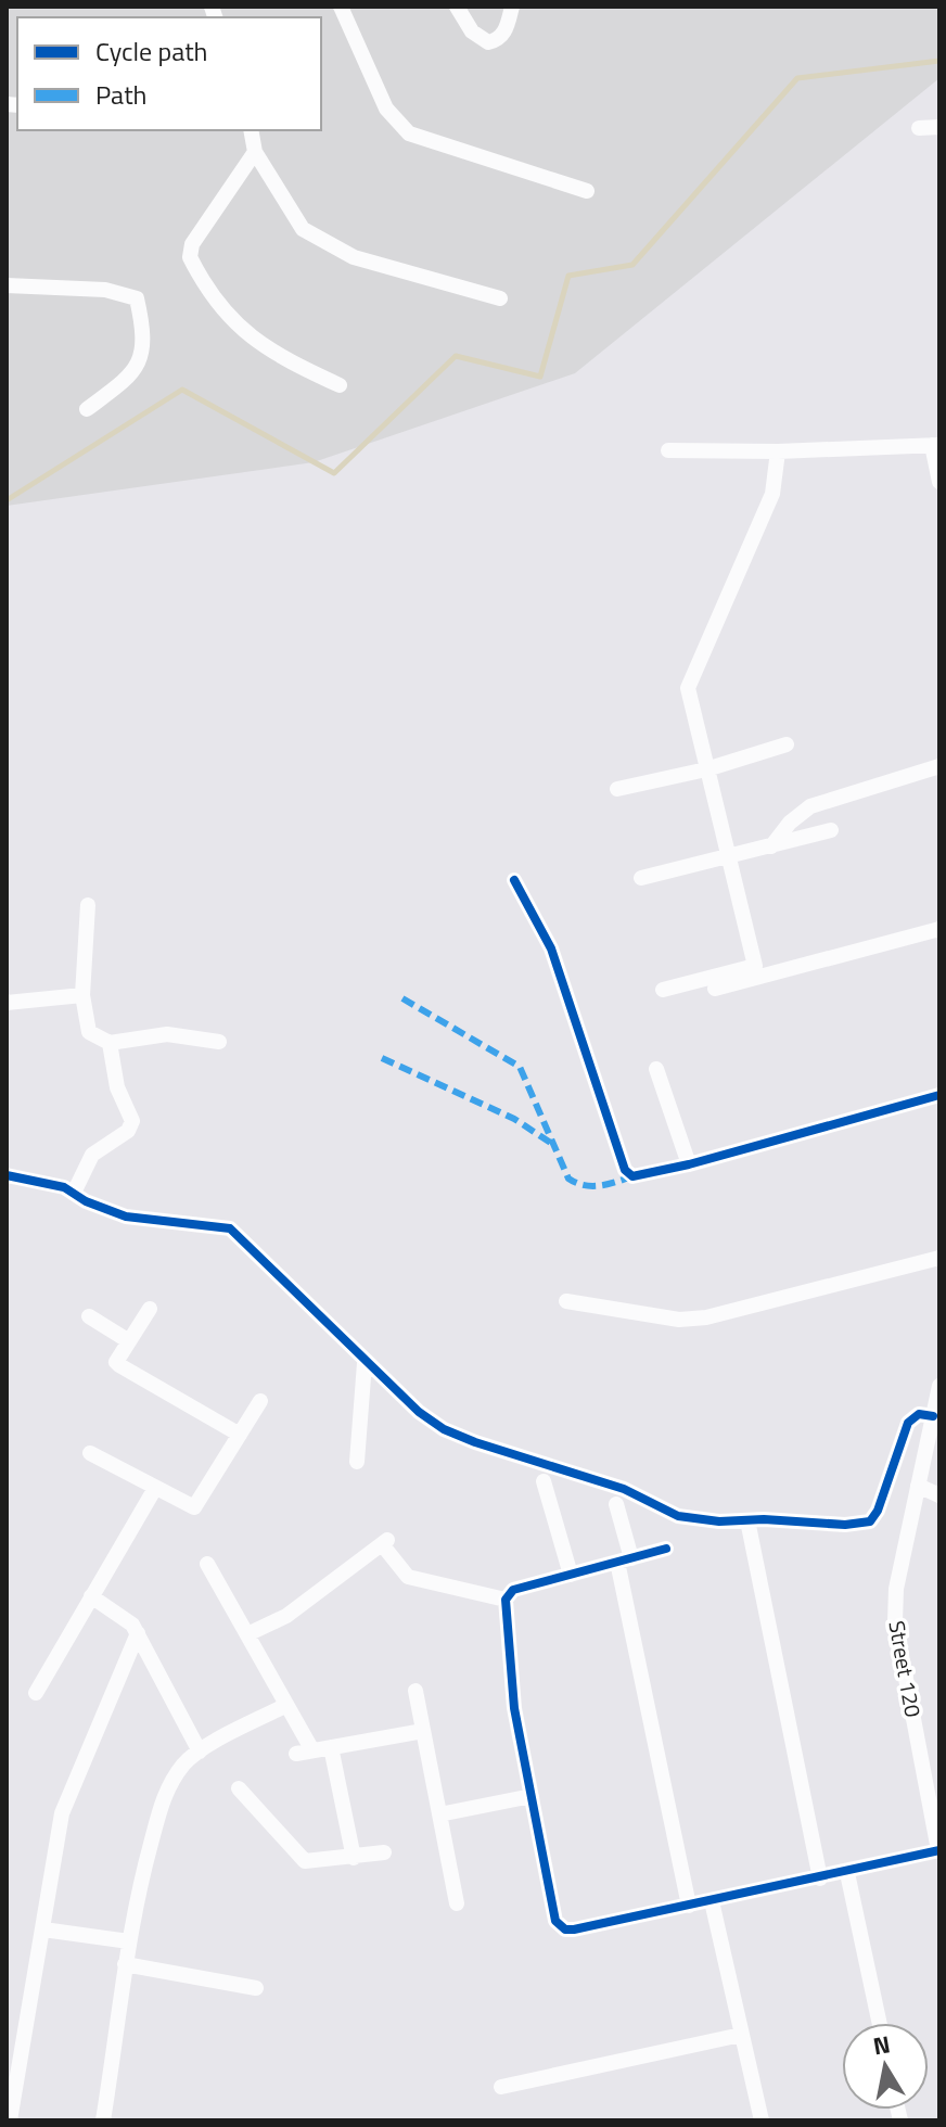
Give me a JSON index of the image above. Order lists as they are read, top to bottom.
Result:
{
  "streets": {
    "street": ["Street 120"]
  },
  "legend": ["Cycle path", "Path"],
  "north": "top"
}
